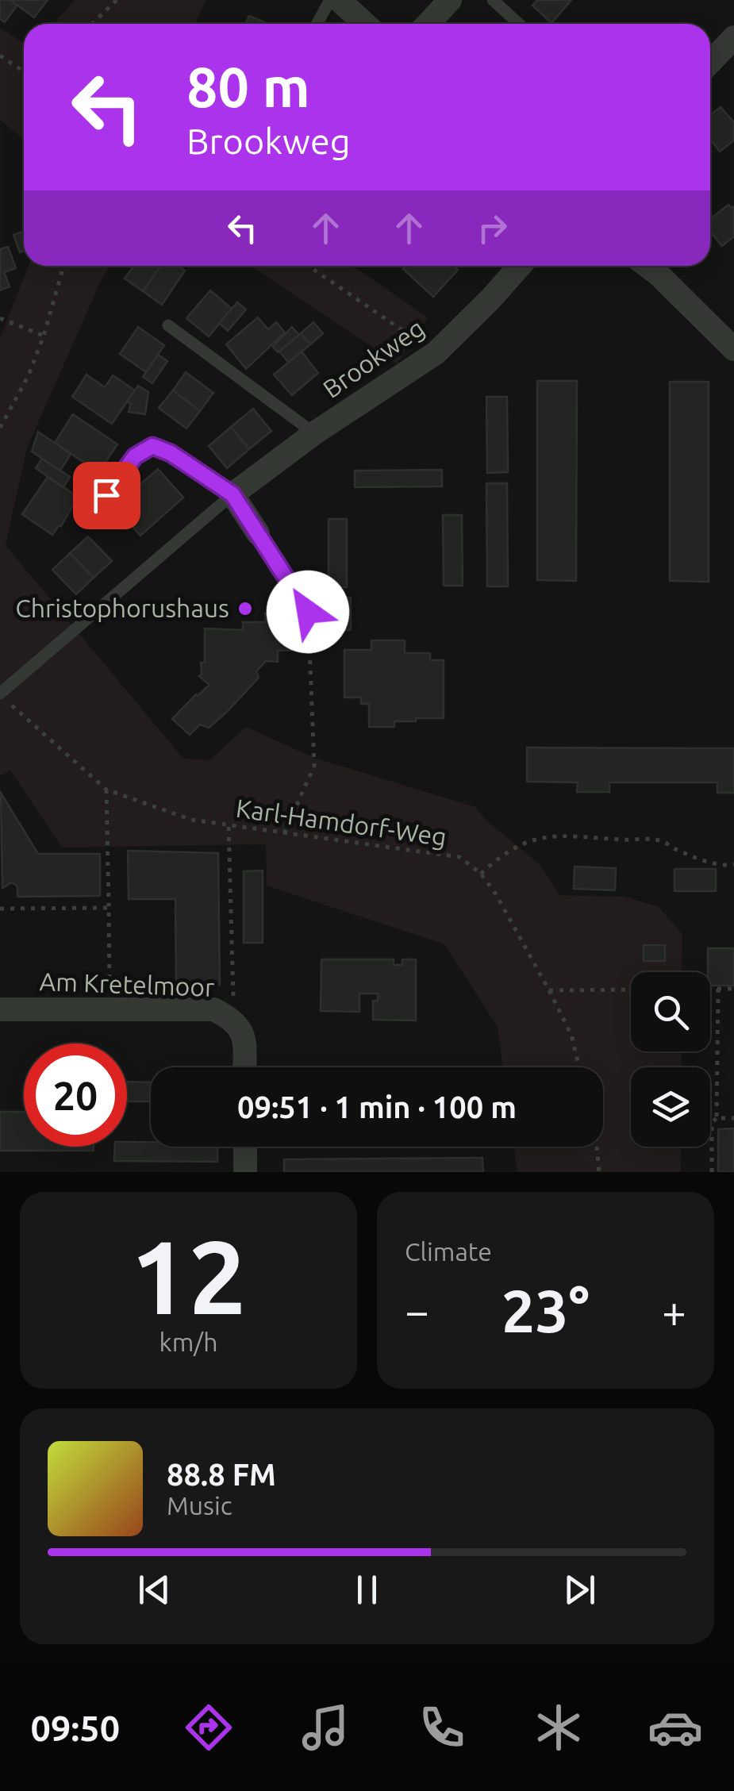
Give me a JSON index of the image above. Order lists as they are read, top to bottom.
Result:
{
  "streets": {
    "street": ["Brookweg", "Am Kretelmoor"],
    "path": ["Karl-Hamdorf-Weg"]
  },
  "places": ["Christophorushaus"],
  "page": {
    "turn": ["80 m", "Brookweg"],
    "limit": "20",
    "trip": "09:51 · 1 min · 100 m",
    "tile": [
      ["12", "km/h"],
      "Climate"
    ],
    "heat": ["−", "23°", "+"],
    "song": ["88.8 FM", "Music"],
    "tabs": "09:50"
  }
}
